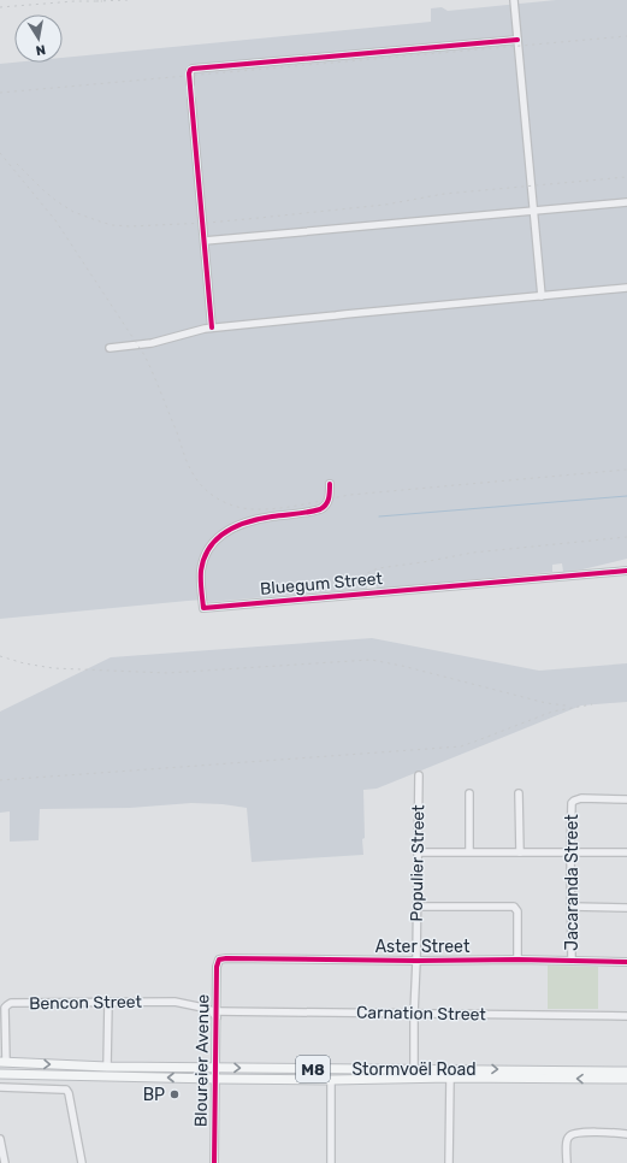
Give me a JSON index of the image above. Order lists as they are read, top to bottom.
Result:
{
  "streets": {
    "main road": ["M8", "Stormvoël Road"],
    "street": [
      "Bluegum Street",
      "Populier Street",
      "Jacaranda Street",
      "Aster Street",
      "Bencon Street",
      "Carnation Street",
      "Bloureier Avenue"
    ]
  },
  "crossings": [
    ["Populier Street", "Aster Street"],
    ["Populier Street", "Carnation Street"],
    ["Populier Street", "Stormvoël Road"],
    ["Jacaranda Street", "Aster Street"],
    ["Aster Street", "Bloureier Avenue"],
    ["Bencon Street", "Carnation Street"],
    ["Bencon Street", "Bloureier Avenue"],
    ["Bencon Street", "Stormvoël Road"],
    ["Carnation Street", "Bloureier Avenue"],
    ["Bloureier Avenue", "Stormvoël Road"]
  ],
  "places": ["BP"],
  "north": "bottom"
}
